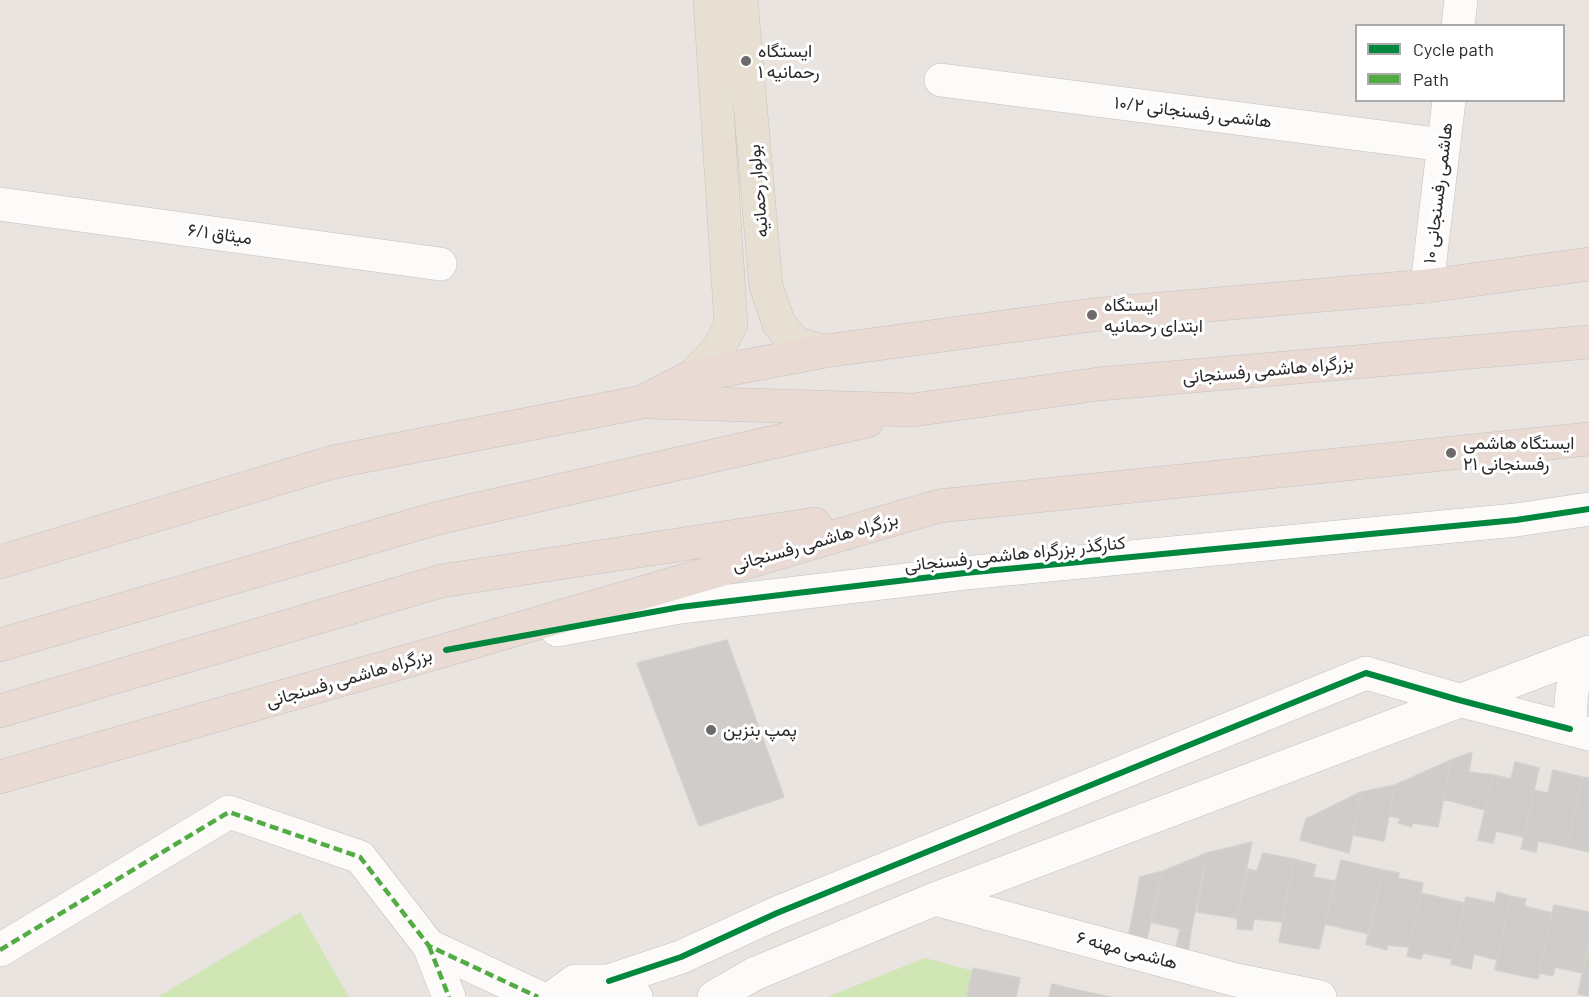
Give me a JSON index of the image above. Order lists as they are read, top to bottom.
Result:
{
  "streets": {
    "highway": ["بزرگراه هاشمی رفسنجانی"],
    "main road": ["بولوار رحمانیه"],
    "street": [
      "هاشمی رفسنجانی ۱۰/۲",
      "هاشمی رفسنجانی ۱۰",
      "میثاق ۶/۱",
      "کنارگذر بزرگراه هاشمی رفسنجانی",
      "هاشمی مهنه ۶"
    ]
  },
  "crossings": [
    ["هاشمی رفسنجانی ۱۰/۲", "هاشمی رفسنجانی ۱۰"],
    ["بزرگراه هاشمی رفسنجانی", "کنارگذر بزرگراه هاشمی رفسنجانی"]
  ],
  "places": [
    "ایستگاه رحمانیه ۱",
    "ایستگاه ابتدای رحمانیه",
    "ایستگاه هاشمی رفسنجانی ۲۱",
    "پمپ بنزین"
  ],
  "legend": ["Cycle path", "Path"]
}
